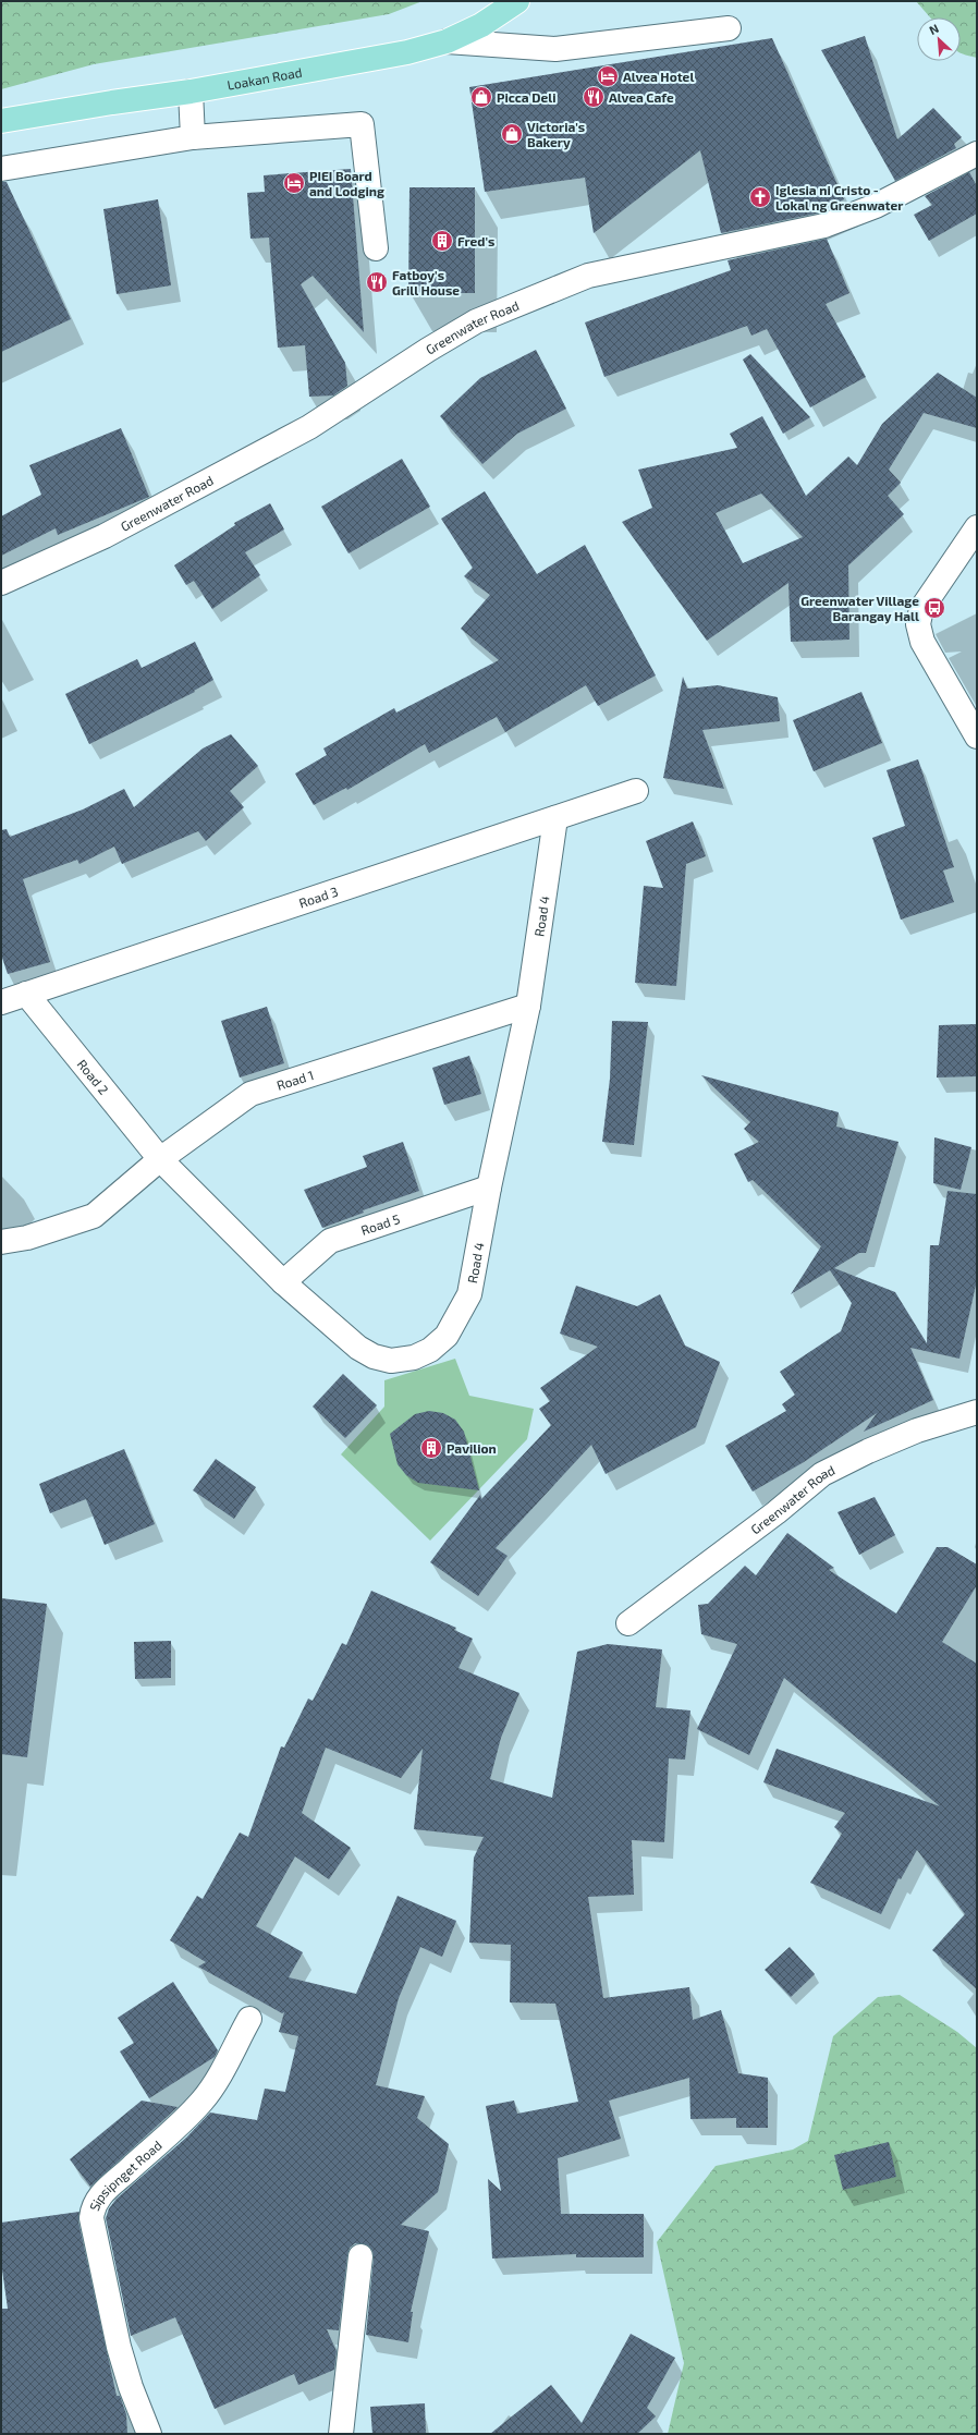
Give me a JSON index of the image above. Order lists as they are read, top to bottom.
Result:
{
  "streets": {
    "main road": ["Loakan Road"],
    "street": [
      "Greenwater Road",
      "Road 3",
      "Road 4",
      "Road 2",
      "Road 1",
      "Road 5",
      "Sipsipnget Road"
    ]
  },
  "crossings": [
    ["Road 3", "Road 4"],
    ["Road 3", "Road 2"],
    ["Road 4", "Road 2"],
    ["Road 4", "Road 1"],
    ["Road 4", "Road 5"],
    ["Road 2", "Road 1"]
  ],
  "places": {
    "hotel": ["Alvea Hotel", "PIEI Board and Lodging"],
    "shop": ["Picca Deli", "Victoria's Bakery"],
    "restaurant": ["Alvea Cafe", "Fatboy's Grill House"],
    "church": ["Iglesia ni Cristo - Lokal ng Greenwater"],
    "building": ["Fred's", "Pavilion"],
    "bus stop": ["Greenwater Village Barangay Hall"]
  },
  "north": "top left"
}
